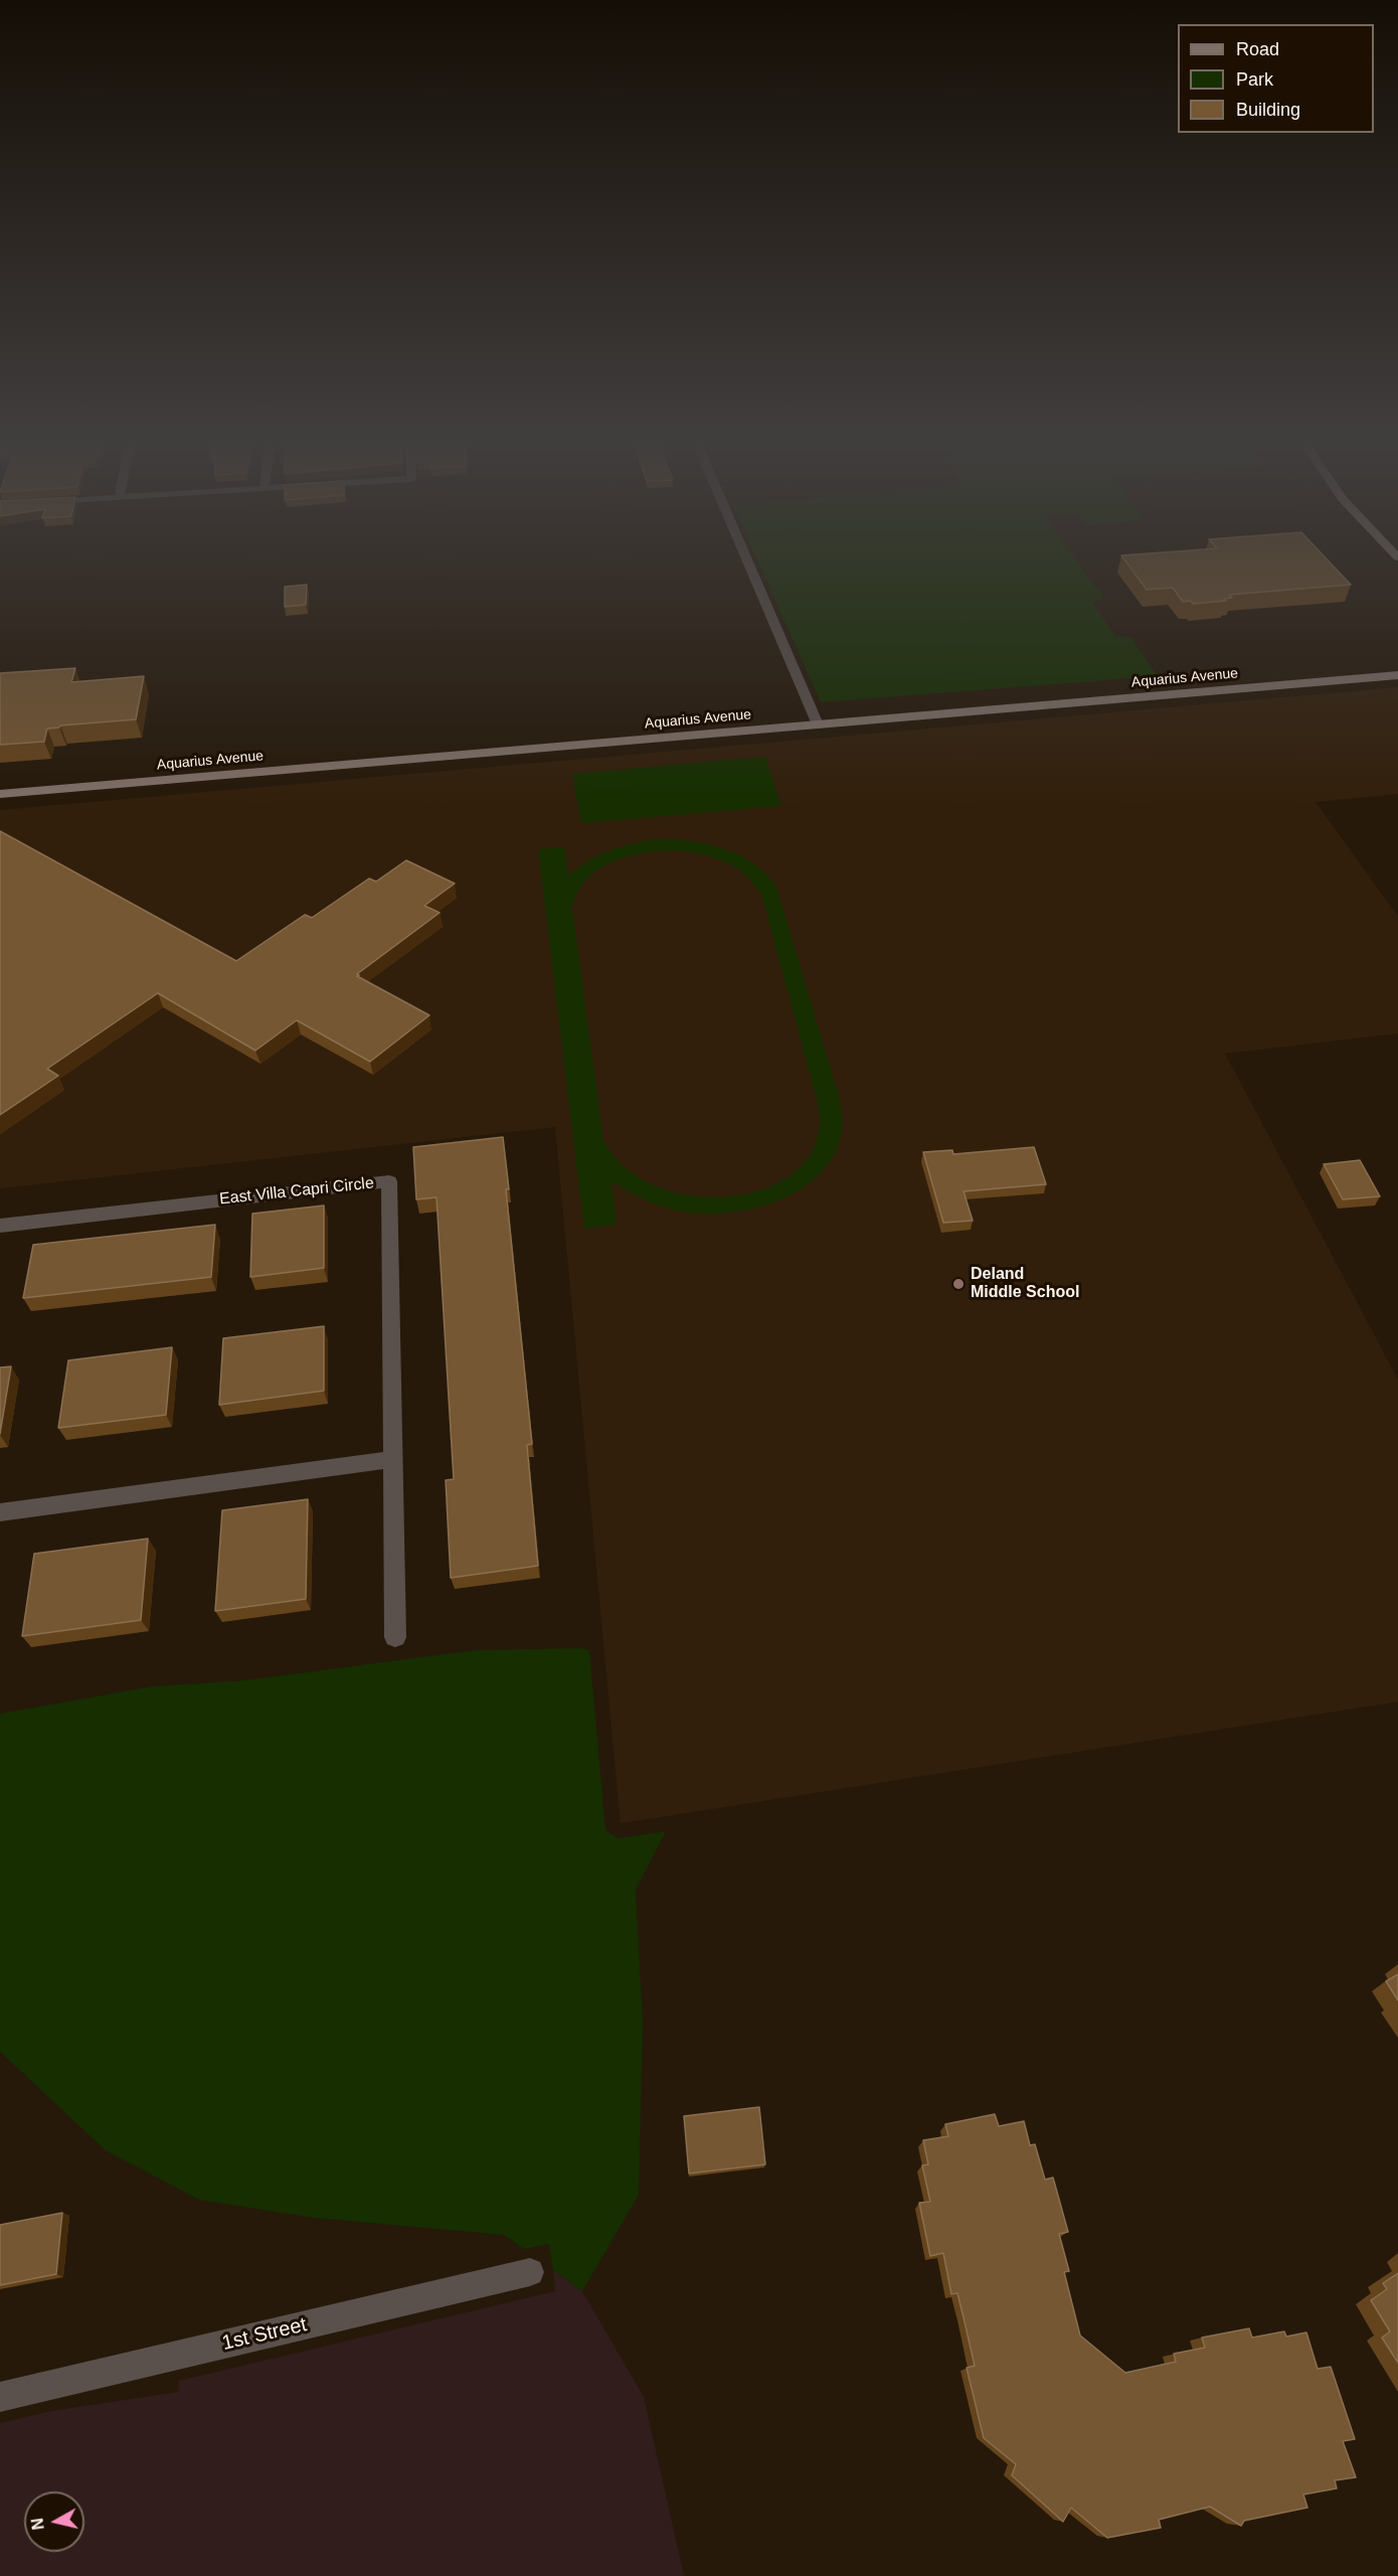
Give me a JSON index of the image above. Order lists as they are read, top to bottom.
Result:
{
  "streets": {
    "street": ["Aquarius Avenue", "East Villa Capri Circle", "1st Street"]
  },
  "places": ["Deland Middle School"],
  "legend": ["Road", "Park", "Building"],
  "north": "left"
}
